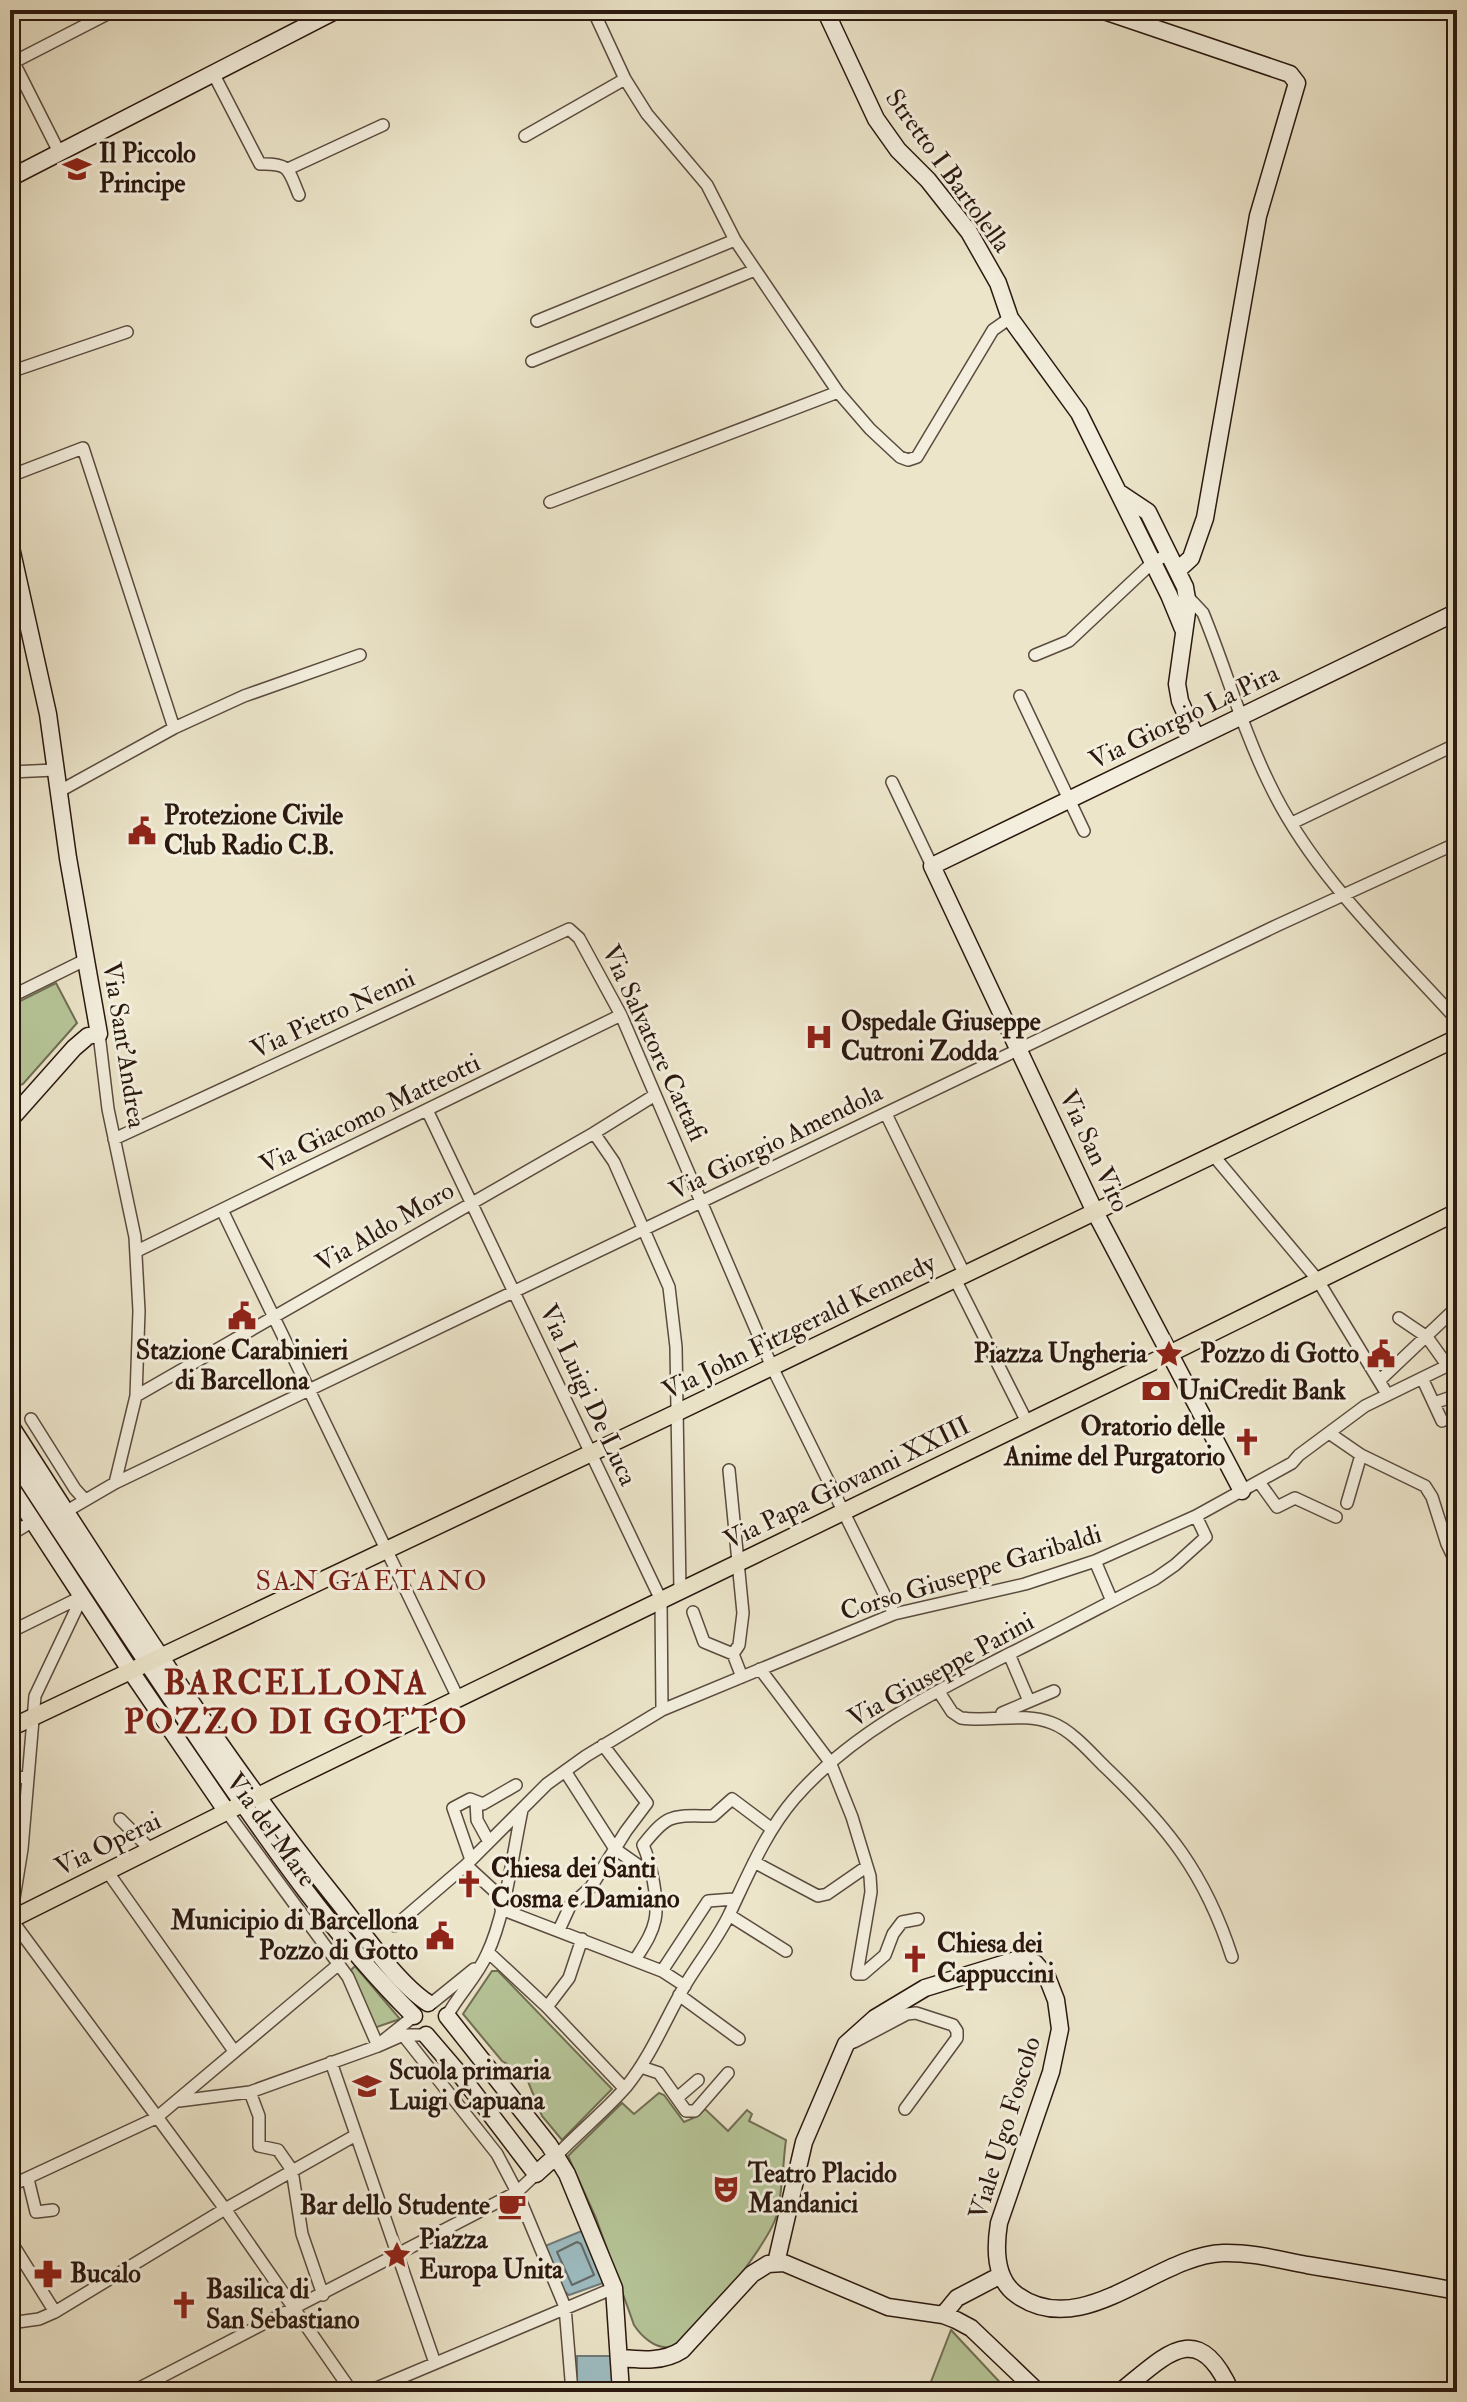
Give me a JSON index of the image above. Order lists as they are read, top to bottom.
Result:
{
  "streets": {
    "main road": ["Via John Fitzgerald Kennedy", "Via Papa Giovanni XXIII", "Via Operai"],
    "street": [
      "Stretto I Bartolella",
      "Via Giorgio La Pira",
      "Via Pietro Nenni",
      "Via Salvatore Cattafi",
      "Via Sant'Andrea",
      "Via Giacomo Matteotti",
      "Via Giorgio Amendola",
      "Via San Vito",
      "Via Aldo Moro",
      "Via Luigi De Luca",
      "Corso Giuseppe Garibaldi",
      "Via Giuseppe Parini",
      "Via del Mare",
      "Viale Ugo Foscolo"
    ]
  },
  "crossings": [
    ["Via Giorgio La Pira", "Via San Vito"],
    ["Via Pietro Nenni", "Via Salvatore Cattafi"],
    ["Via Pietro Nenni", "Via Sant'Andrea"],
    ["Via Salvatore Cattafi", "Via Giacomo Matteotti"],
    ["Via Salvatore Cattafi", "Via Giorgio Amendola"],
    ["Via Salvatore Cattafi", "Via Aldo Moro"],
    ["Via Salvatore Cattafi", "Via John Fitzgerald Kennedy"],
    ["Via Salvatore Cattafi", "Via Papa Giovanni XXIII"],
    ["Via Salvatore Cattafi", "Corso Giuseppe Garibaldi"],
    ["Via Sant'Andrea", "Via Giacomo Matteotti"],
    ["Via Sant'Andrea", "Via Giorgio Amendola"],
    ["Via Sant'Andrea", "Via Aldo Moro"],
    ["Via Giacomo Matteotti", "Via Luigi De Luca"],
    ["Via Giorgio Amendola", "Via San Vito"],
    ["Via Giorgio Amendola", "Via Luigi De Luca"],
    ["Via San Vito", "Via John Fitzgerald Kennedy"],
    ["Via San Vito", "Via Papa Giovanni XXIII"],
    ["Via San Vito", "Corso Giuseppe Garibaldi"],
    ["Via Aldo Moro", "Via Luigi De Luca"],
    ["Via John Fitzgerald Kennedy", "Via Luigi De Luca"],
    ["Via John Fitzgerald Kennedy", "Via del Mare"],
    ["Via Luigi De Luca", "Via Papa Giovanni XXIII"],
    ["Via Luigi De Luca", "Corso Giuseppe Garibaldi"],
    ["Via Papa Giovanni XXIII", "Via Operai"],
    ["Corso Giuseppe Garibaldi", "Via Giuseppe Parini"],
    ["Via del Mare", "Via Operai"]
  ],
  "districts": ["SAN GAETANO", "BARCELLONA POZZO DI GOTTO"],
  "places": {
    "school or university": ["Il Piccolo Principe", "Scuola primaria Luigi Capuana"],
    "public building": [
      "Protezione Civile Club Radio C.B.",
      "Stazione Carabinieri di Barcellona",
      "Pozzo di Gotto",
      "Municipio di Barcellona Pozzo di Gotto"
    ],
    "hospital": ["Ospedale Giuseppe Cutroni Zodda"],
    "place": ["Piazza Ungheria", "Piazza Europa Unita"],
    "bank": ["UniCredit Bank"],
    "church": [
      "Oratorio delle Anime del Purgatorio",
      "Chiesa dei Santi Cosma e Damiano",
      "Chiesa dei Cappuccini",
      "Basilica di San Sebastiano"
    ],
    "theatre": ["Teatro Placido Mandanici"],
    "cafe": ["Bar dello Studente"],
    "pharmacy": ["Bucalo"]
  }
}
